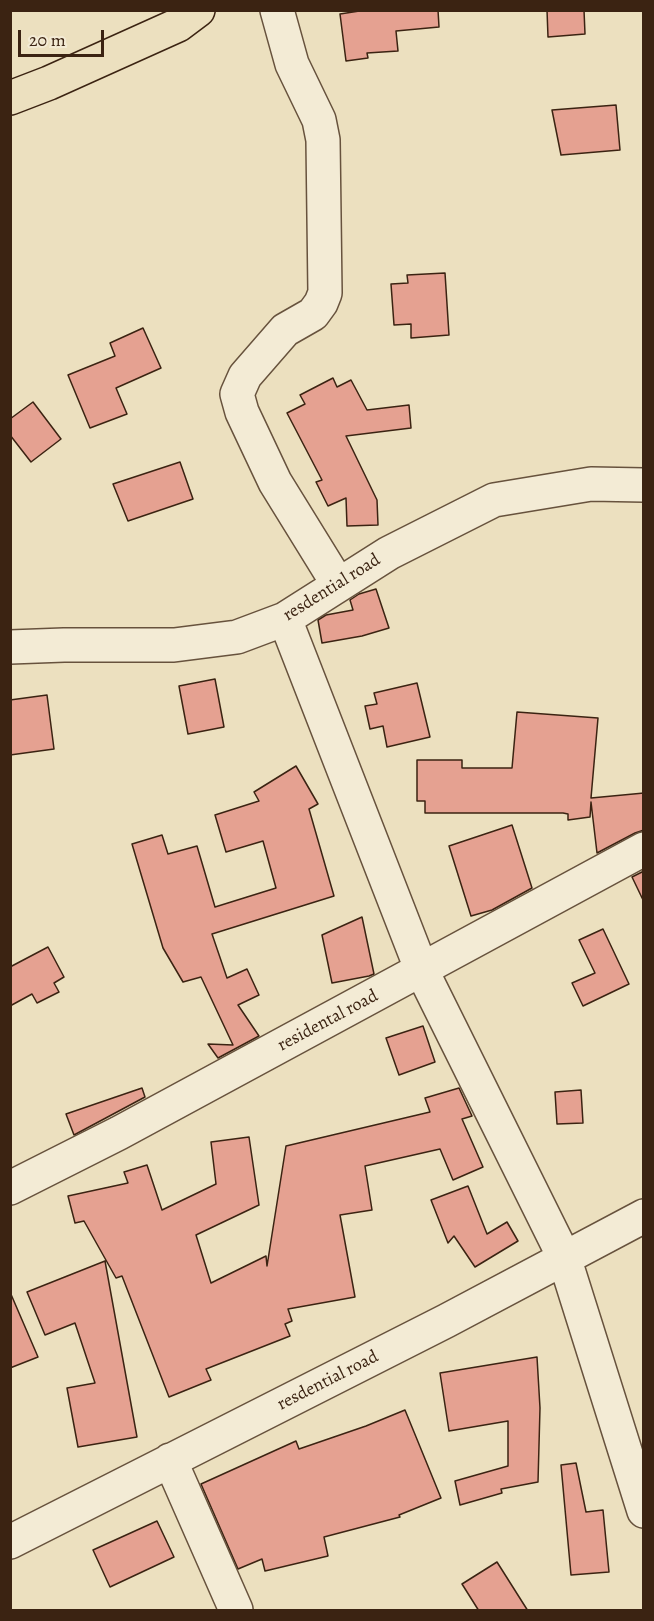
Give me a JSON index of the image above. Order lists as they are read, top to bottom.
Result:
{
  "streets": {
    "street": ["resdential road", "residental road"]
  },
  "scale_bar": "20 m"
}
